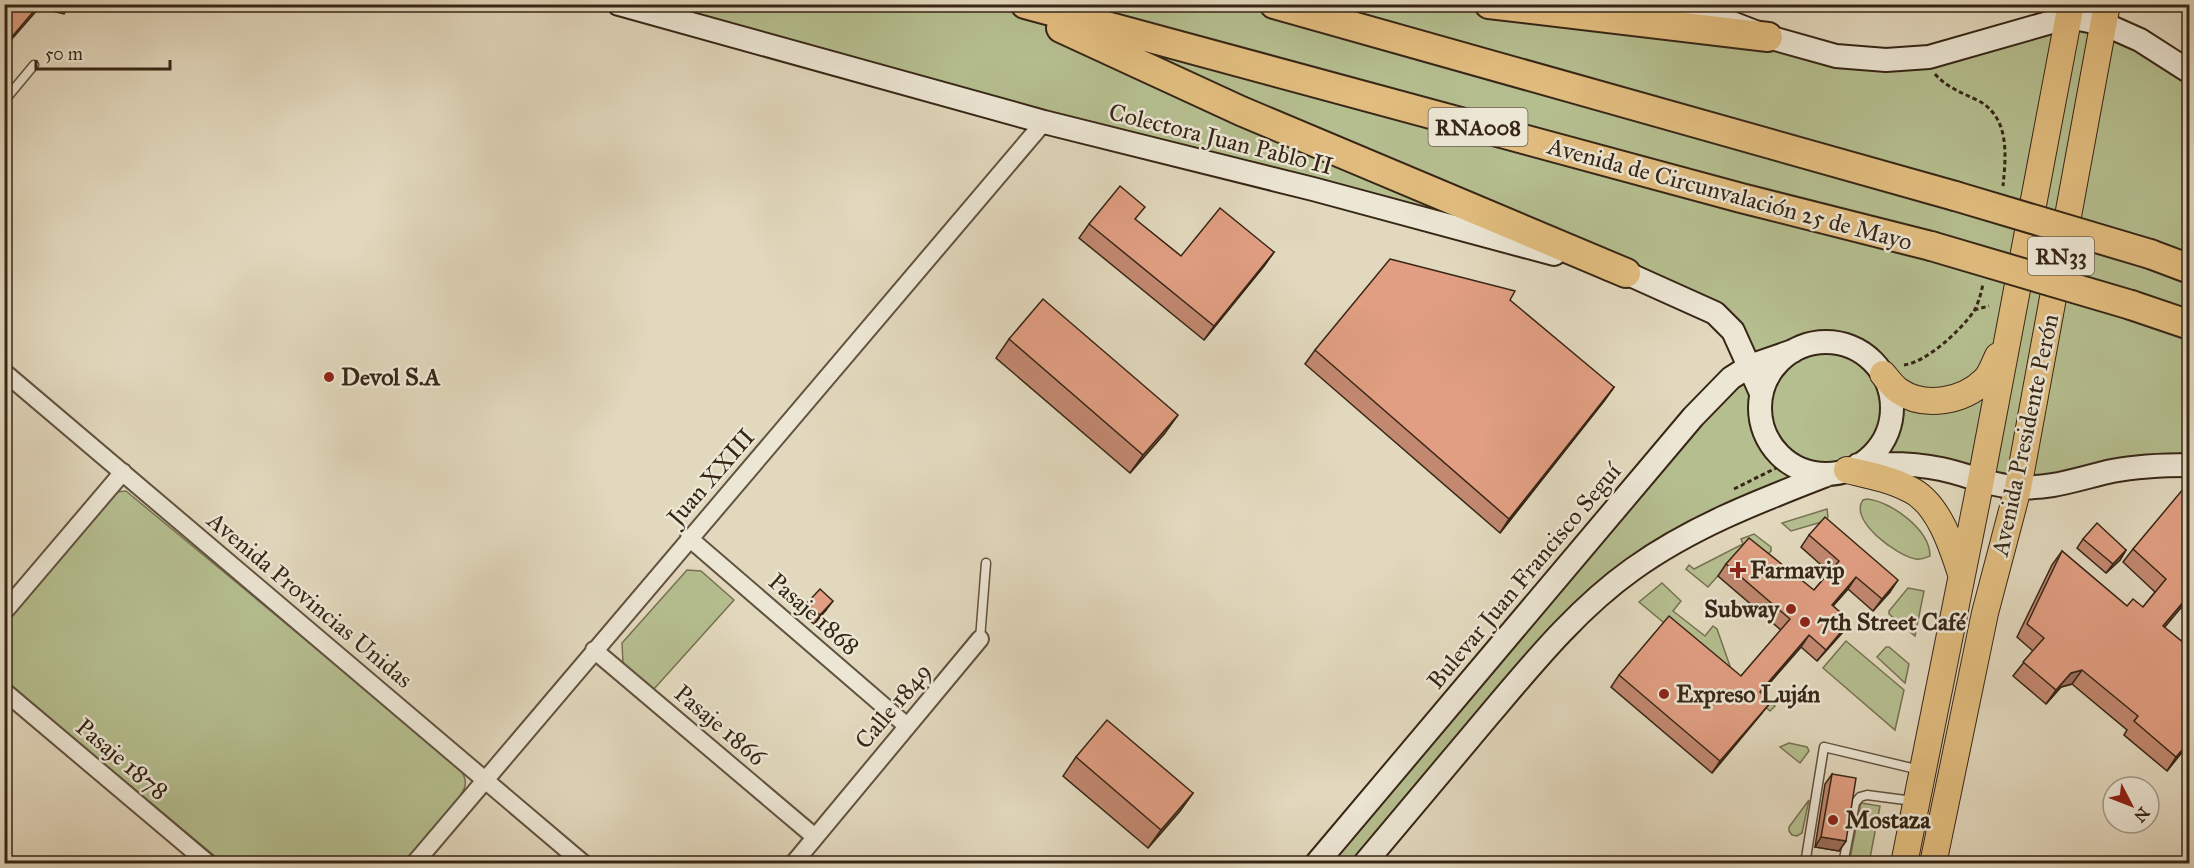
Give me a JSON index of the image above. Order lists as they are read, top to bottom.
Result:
{
  "streets": {
    "highway": ["RNA008", "Avenida de Circunvalación 25 de Mayo"],
    "main road": [
      "Colectora Juan Pablo II",
      "RN33",
      "Avenida Presidente Perón",
      "Bulevar Juan Francisco Seguí"
    ],
    "street": [
      "Juan XXIII",
      "Avenida Provincias Unidas",
      "Pasaje 1868",
      "Calle 1849",
      "Pasaje 1866",
      "Pasaje 1878"
    ]
  },
  "crossings": [
    ["Colectora Juan Pablo II", "Juan XXIII"],
    ["Colectora Juan Pablo II", "Bulevar Juan Francisco Seguí"],
    ["Juan XXIII", "Avenida Provincias Unidas"],
    ["Juan XXIII", "Pasaje 1868"],
    ["Juan XXIII", "Pasaje 1866"],
    ["Pasaje 1868", "Calle 1849"],
    ["Calle 1849", "Pasaje 1866"]
  ],
  "places": {
    "other": [
      "Devol S.A",
      "Subway",
      "7th Street Café",
      "Expreso Luján",
      "Mostaza"
    ],
    "health": ["Farmavip"]
  },
  "scale_bar": "50 m",
  "north": "bottom right"
}
